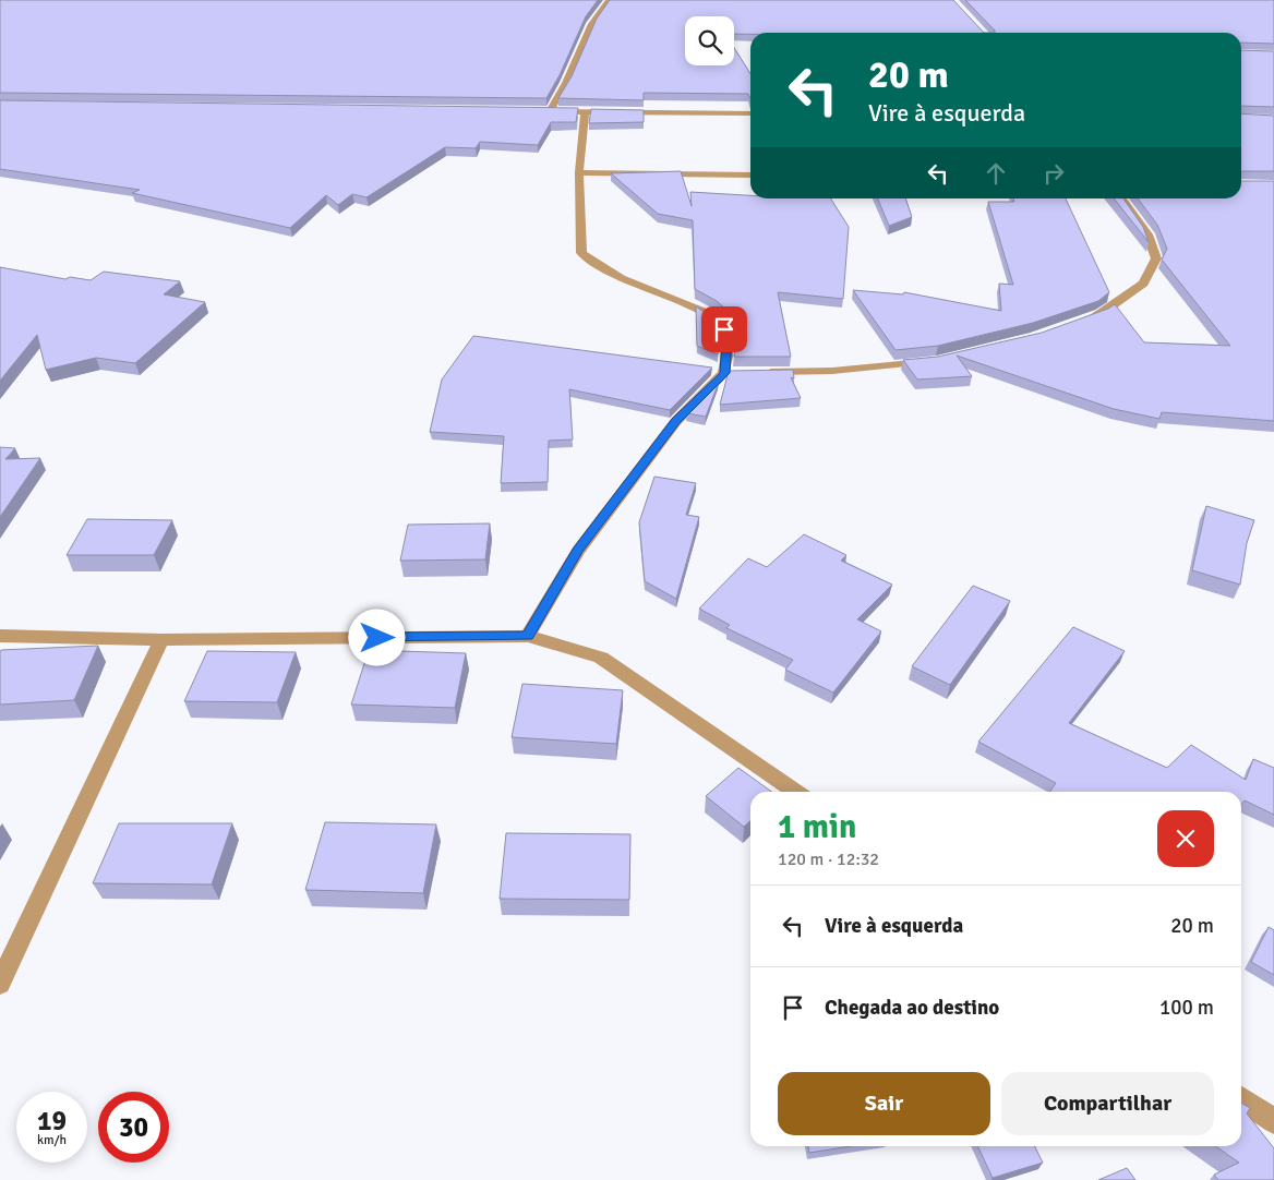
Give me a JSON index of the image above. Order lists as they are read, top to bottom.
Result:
{
  "page": {
    "turn": ["20 m", "Vire à esquerda"],
    "heading": ["1 min", "120 m · 12:32"],
    "list": [
      {
        "name": "Vire à esquerda",
        "value": "20 m"
      },
      {
        "name": "Chegada ao destino",
        "value": "100 m"
      }
    ],
    "buttons": ["Sair", "Compartilhar"],
    "speed": "19 km/h",
    "limit": "30"
  }
}
